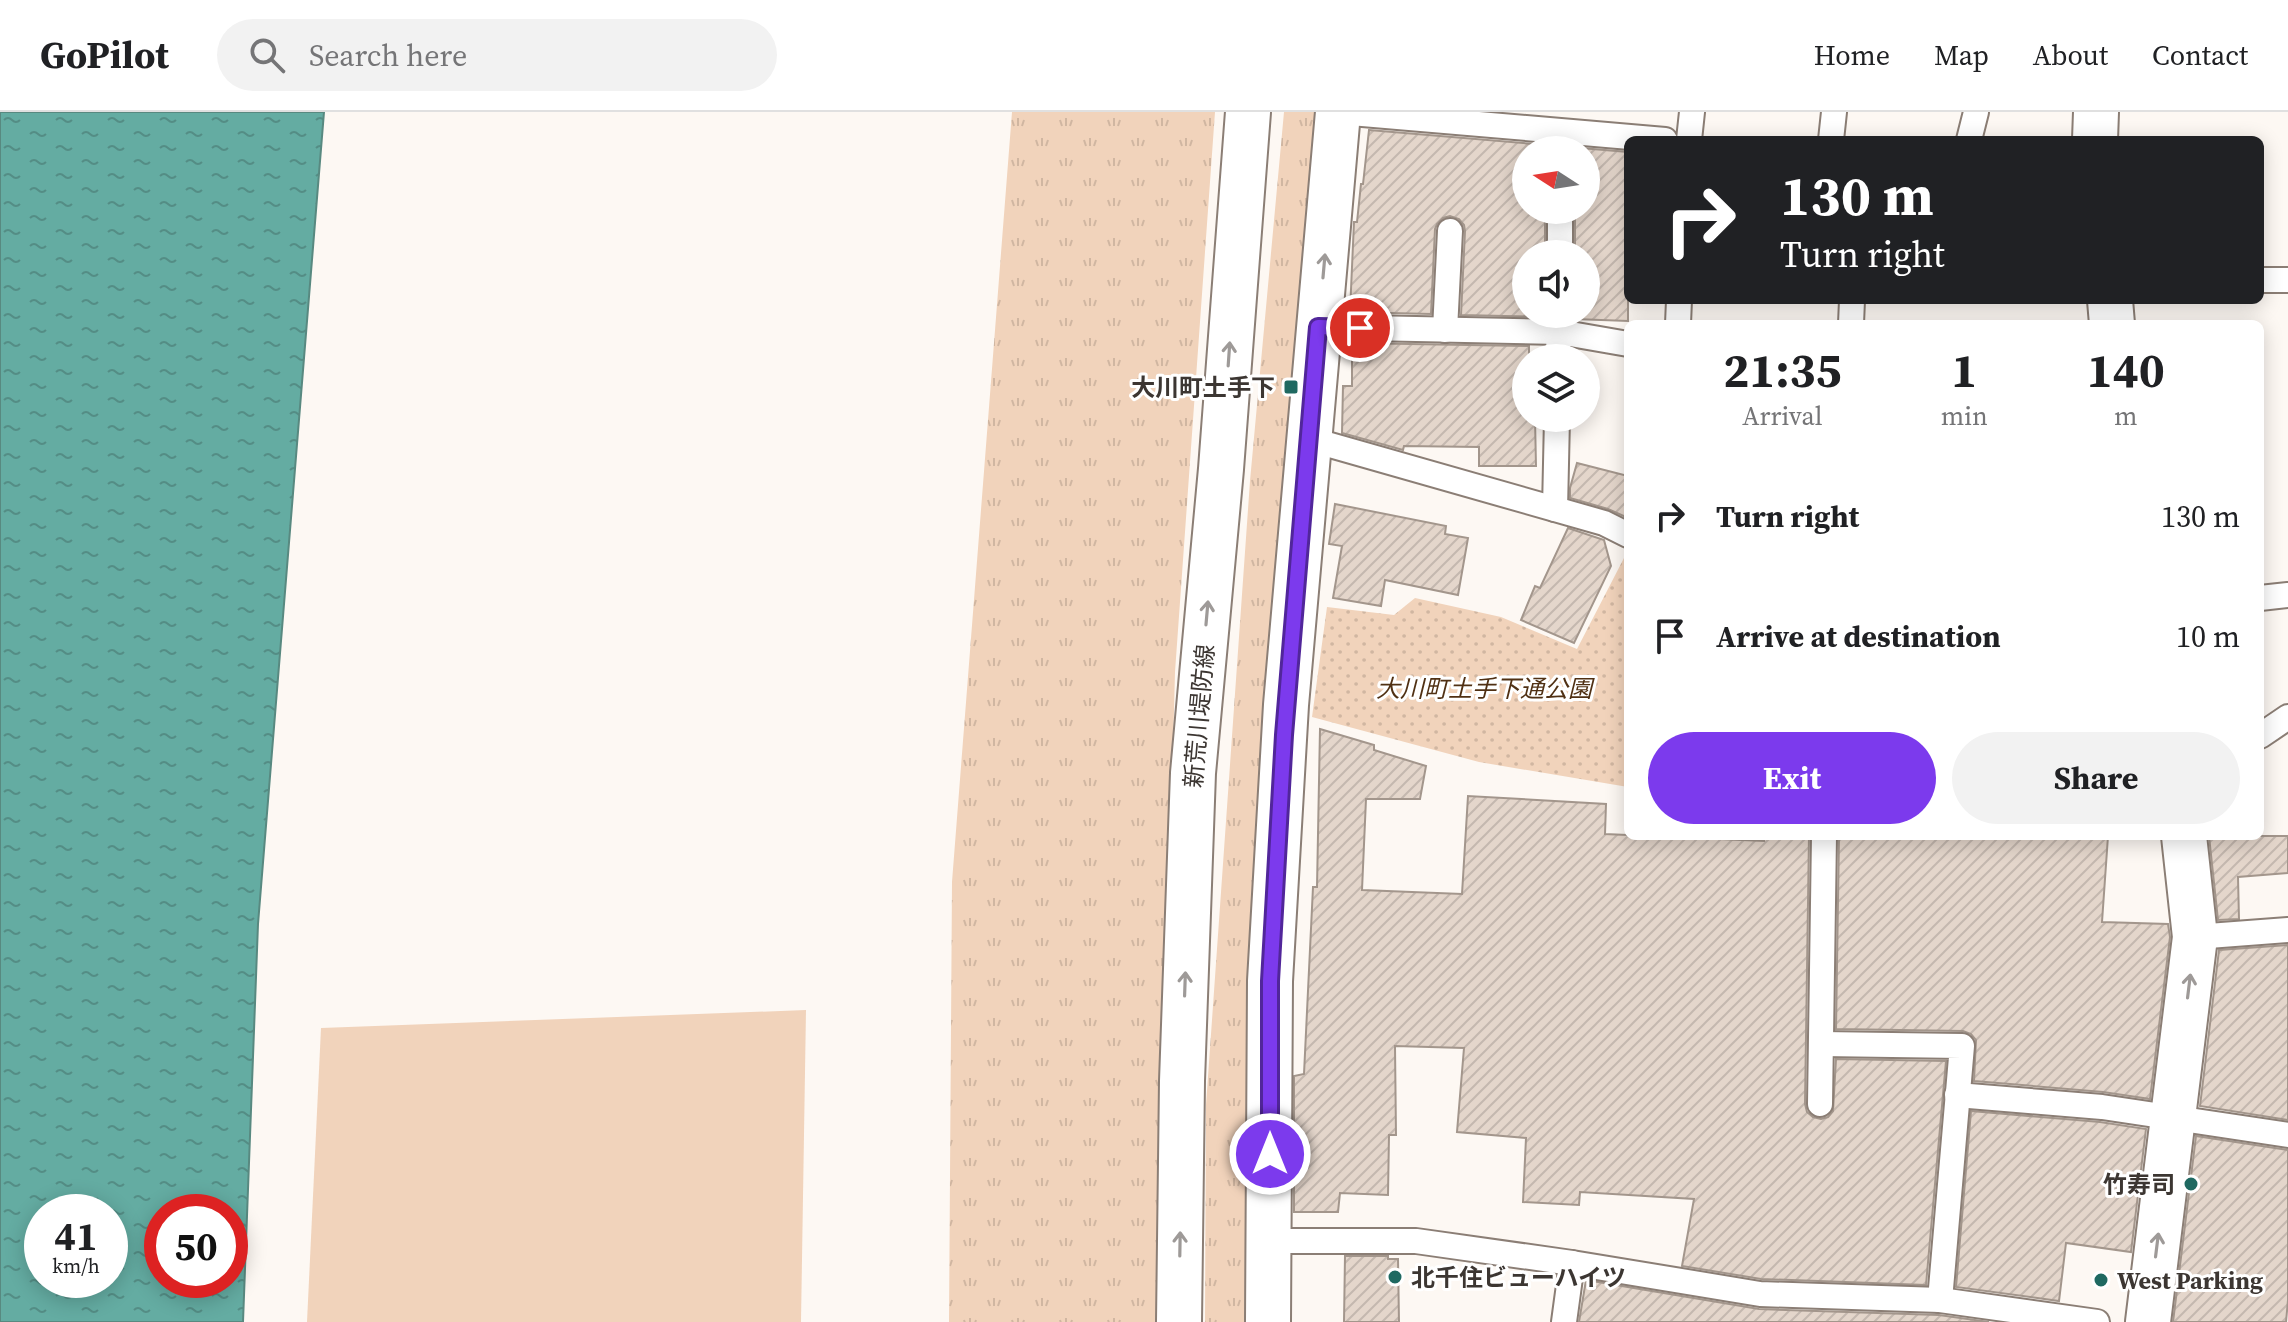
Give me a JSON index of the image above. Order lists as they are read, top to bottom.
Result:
{
  "streets": {
    "main road": ["新荒川堤防線"]
  },
  "parks": ["大川町土手下通公園"],
  "places": {
    "transit": ["大川町土手下"],
    "other": ["竹寿司", "北千住ビューハイツ", "West Parking"]
  },
  "north": "left",
  "page": {
    "header": "GoPilot",
    "search": "Search here",
    "nav": [
      "Home",
      "Map",
      "About",
      "Contact"
    ],
    "turn": ["130 m", "Turn right"],
    "eta": [
      "21:35",
      "Arrival",
      "1",
      "min",
      "140",
      "m"
    ],
    "list": [
      {
        "name": "Turn right",
        "value": "130 m"
      },
      {
        "name": "Arrive at destination",
        "value": "10 m"
      }
    ],
    "buttons": ["Exit", "Share"],
    "speed": "41 km/h",
    "limit": "50"
  }
}
